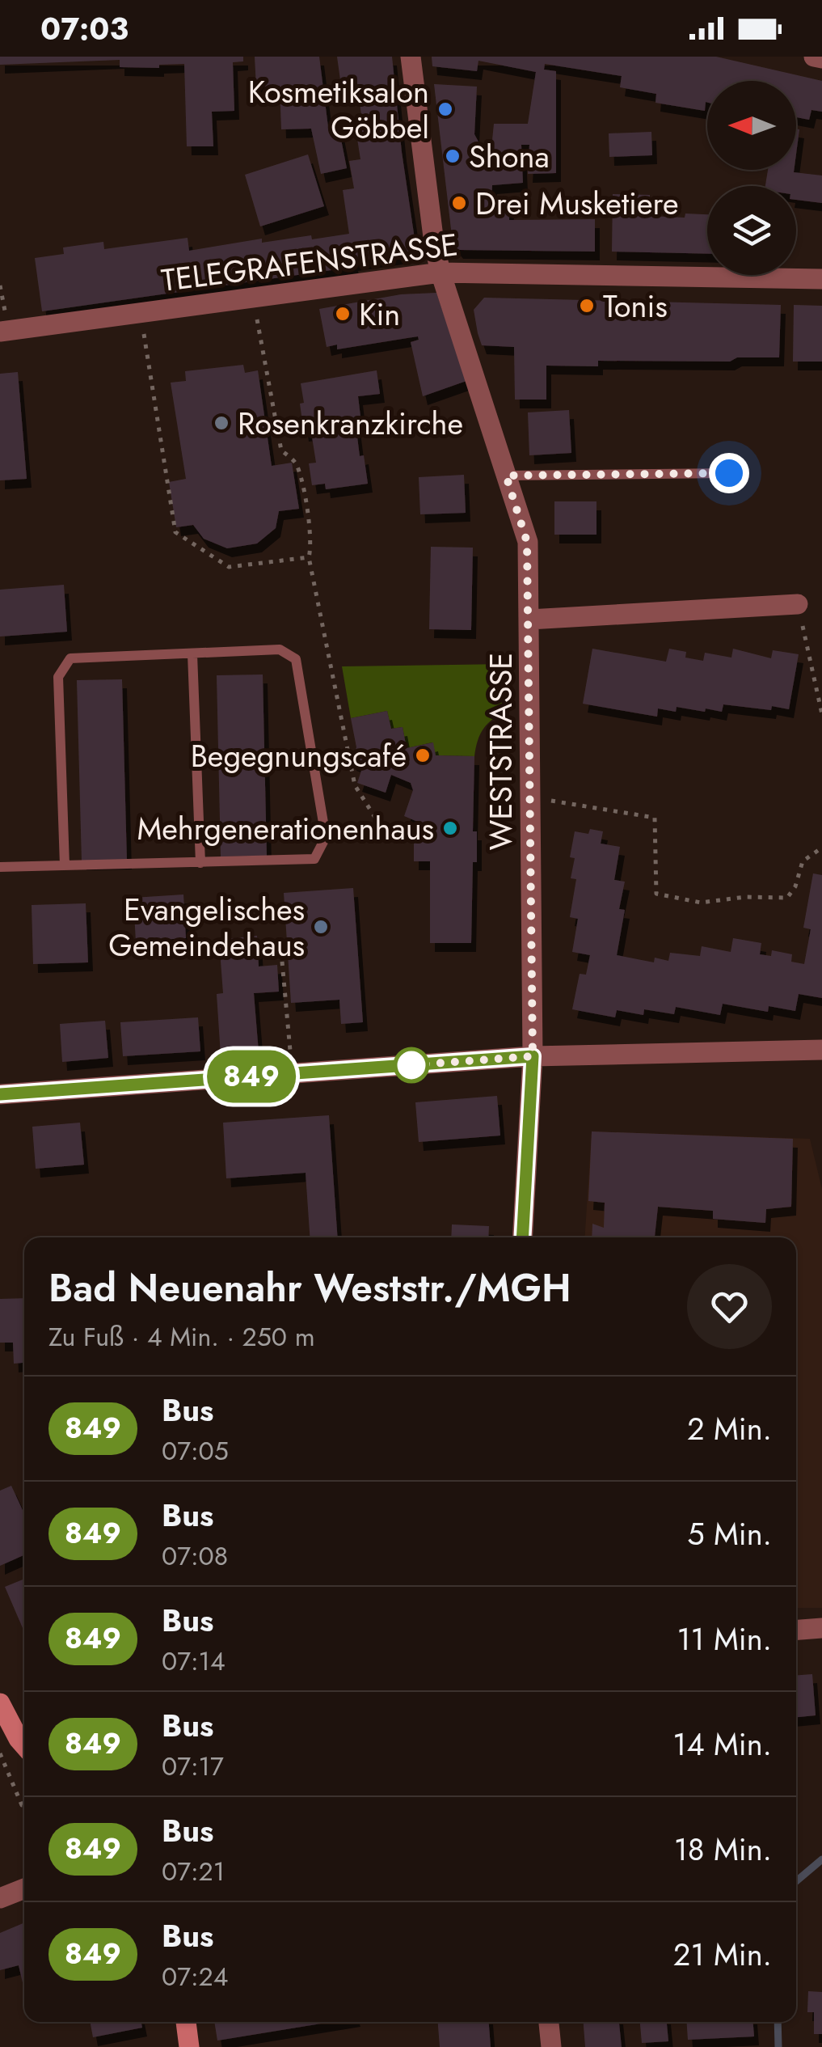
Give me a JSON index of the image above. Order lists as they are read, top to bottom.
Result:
{
  "streets": {
    "street": ["TELEGRAFENSTRASSE", "WESTSTRASSE"]
  },
  "crossings": [
    ["TELEGRAFENSTRASSE", "WESTSTRASSE"]
  ],
  "places": [
    "Kosmetiksalon Göbbel",
    "Shona",
    "Drei Musketiere",
    "Tonis",
    "Kin",
    "Rosenkranzkirche",
    "Begegnungscafé",
    "Mehrgenerationenhaus",
    "Evangelisches Gemeindehaus"
  ],
  "lines": ["bus line 849"],
  "north": "left",
  "page": {
    "status": "07:03",
    "on_map": "849",
    "heading": ["Bad Neuenahr Weststr./MGH", "Zu Fuß · 4 Min. · 250 m"],
    "list": [
      {
        "mark": "849",
        "name": "Bus",
        "note": "07:05",
        "value": "2 Min."
      },
      {
        "mark": "849",
        "name": "Bus",
        "note": "07:08",
        "value": "5 Min."
      },
      {
        "mark": "849",
        "name": "Bus",
        "note": "07:14",
        "value": "11 Min."
      },
      {
        "mark": "849",
        "name": "Bus",
        "note": "07:17",
        "value": "14 Min."
      },
      {
        "mark": "849",
        "name": "Bus",
        "note": "07:21",
        "value": "18 Min."
      },
      {
        "mark": "849",
        "name": "Bus",
        "note": "07:24",
        "value": "21 Min."
      }
    ]
  }
}
